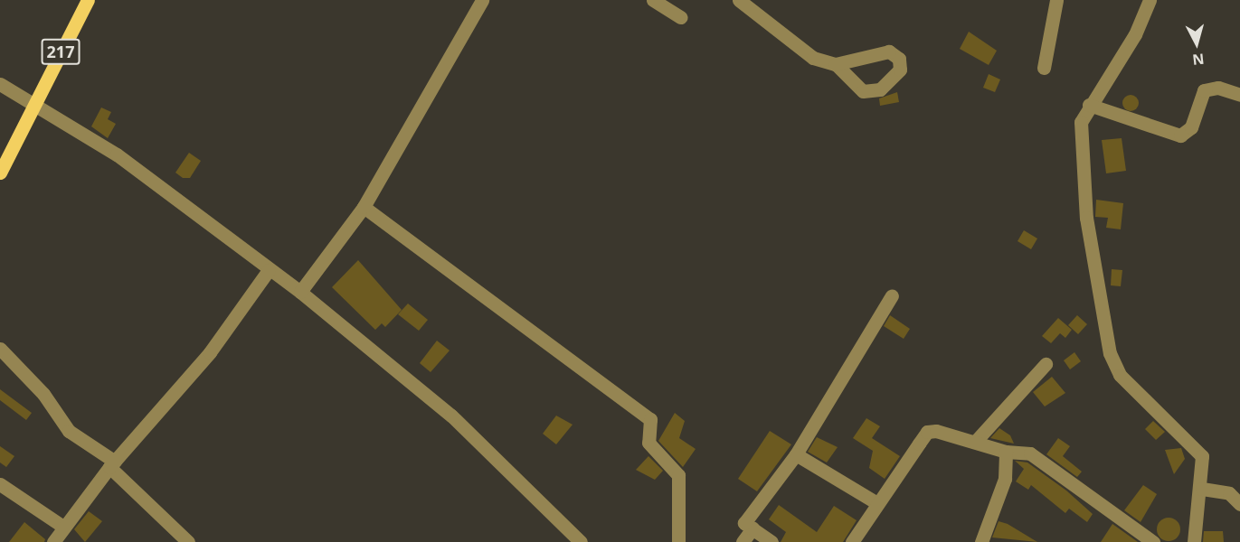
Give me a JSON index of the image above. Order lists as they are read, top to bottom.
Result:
{
  "streets": {
    "main road": ["217"]
  },
  "north": "bottom"
}
